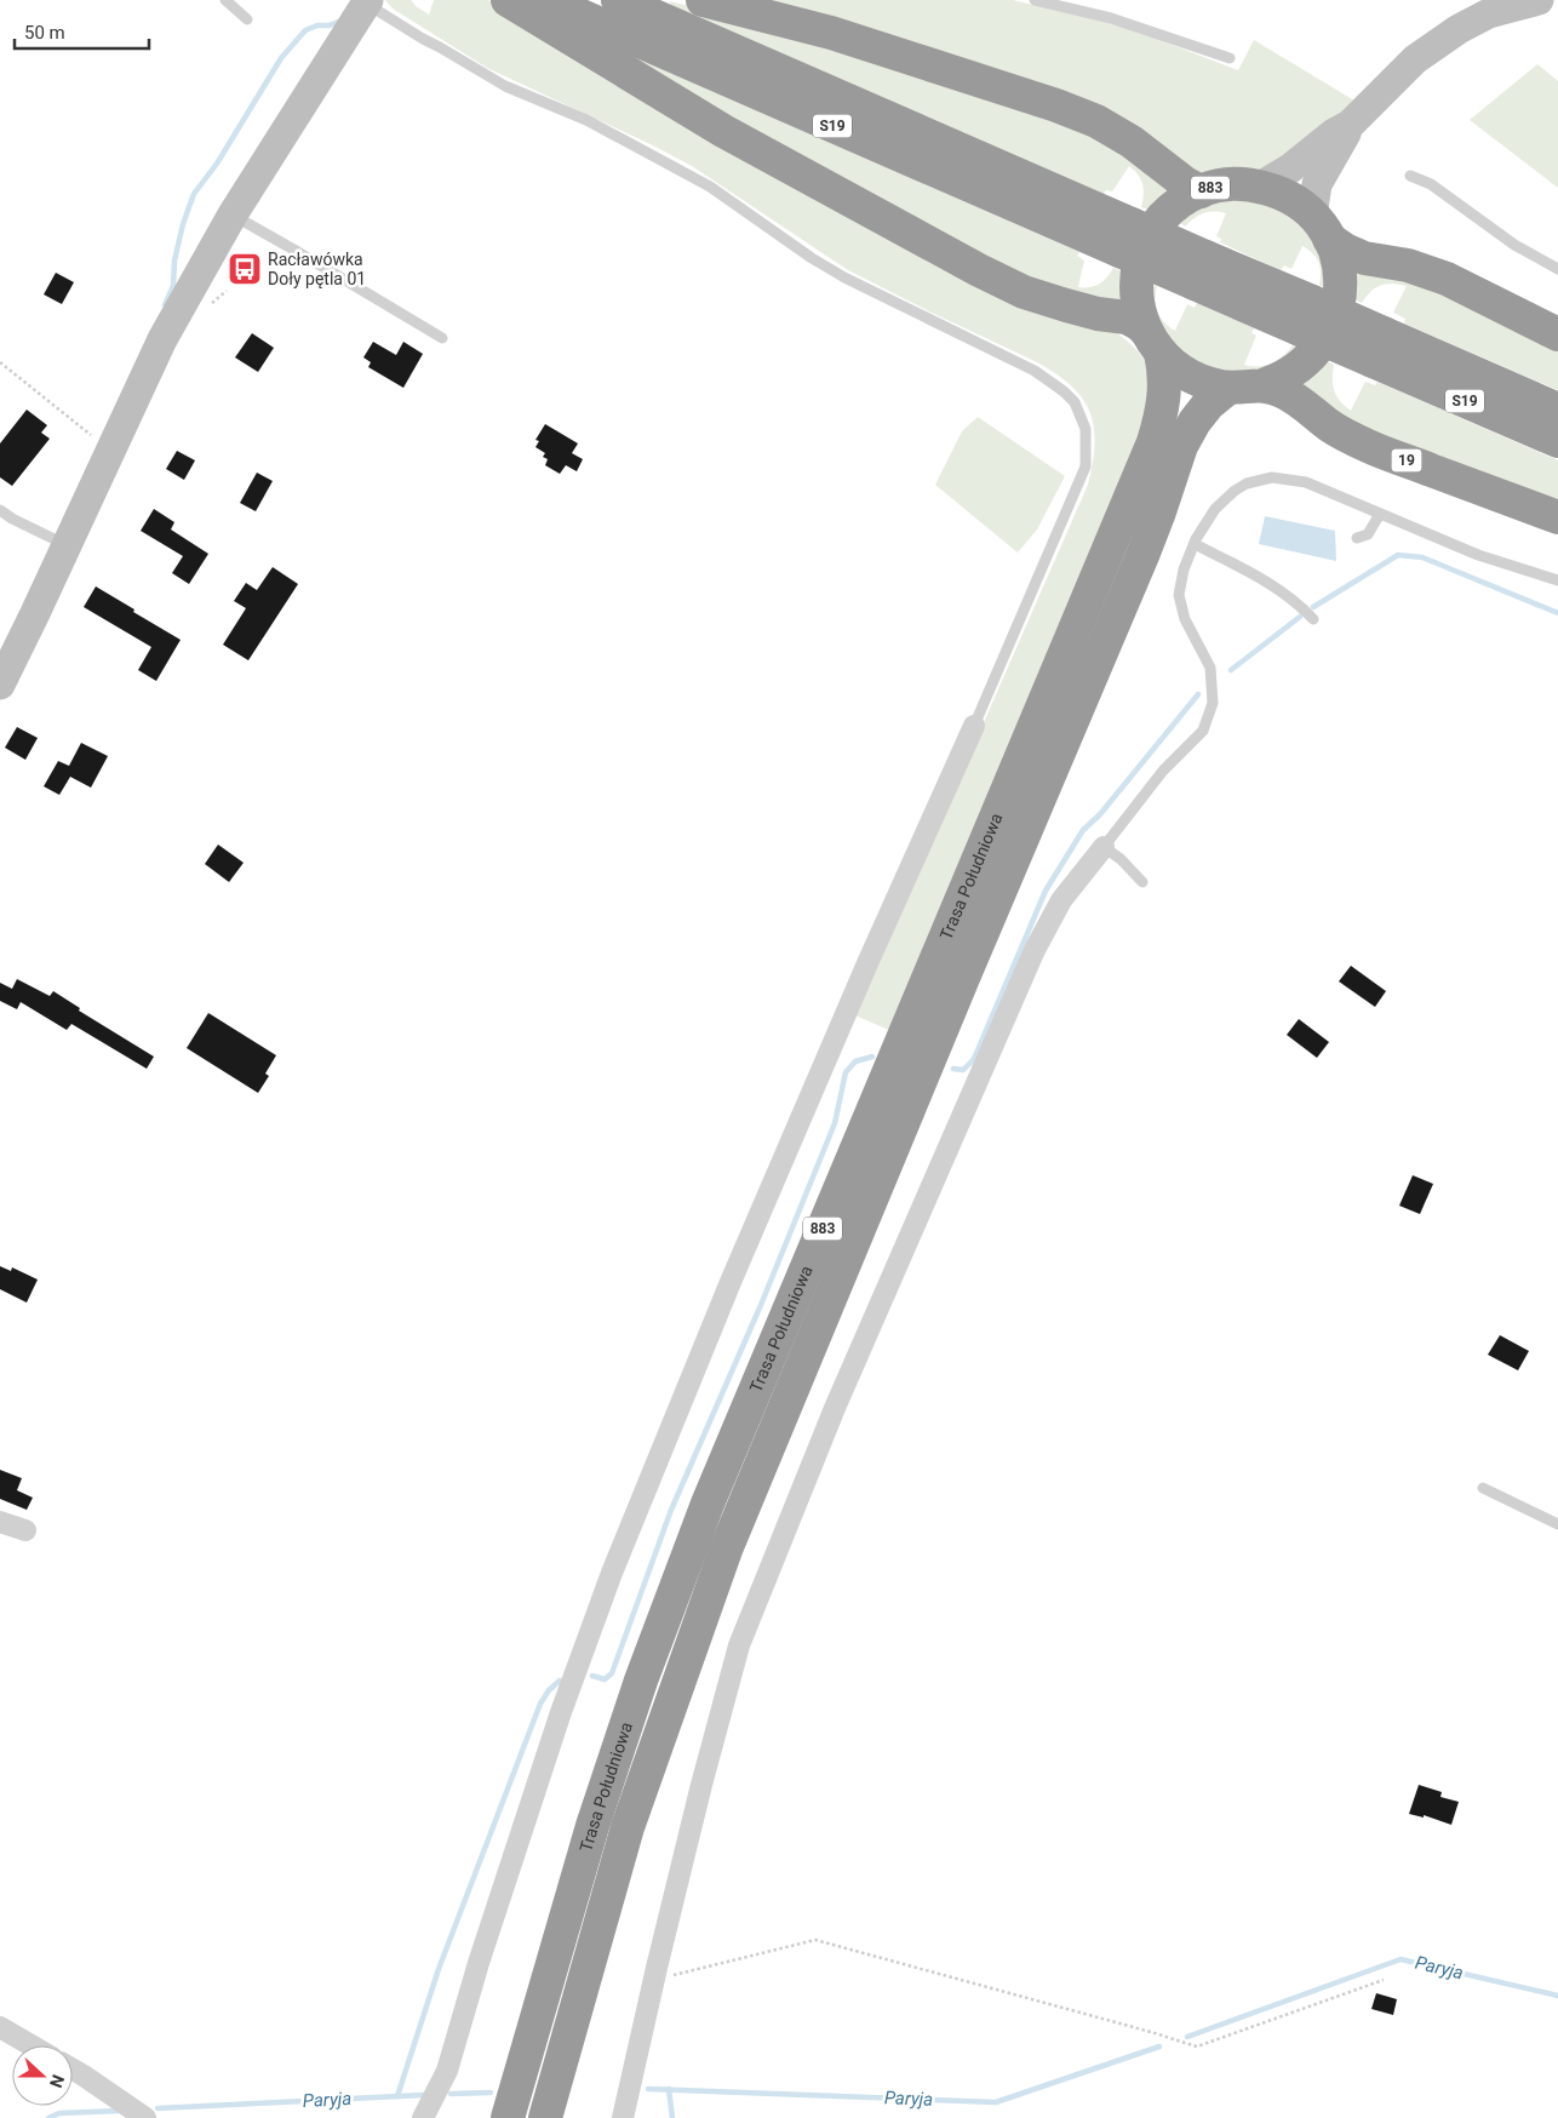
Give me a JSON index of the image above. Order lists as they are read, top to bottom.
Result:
{
  "streets": {
    "highway": [
      "S19",
      "883",
      "19",
      "Trasa Południowa"
    ]
  },
  "crossings": [
    ["883", "19"],
    ["883", "Trasa Południowa"],
    ["19", "Trasa Południowa"]
  ],
  "water": ["Paryja"],
  "places": {
    "bus stop": ["Racławówka Doły pętla 01"]
  },
  "scale_bar": "50 m",
  "north": "right"
}
